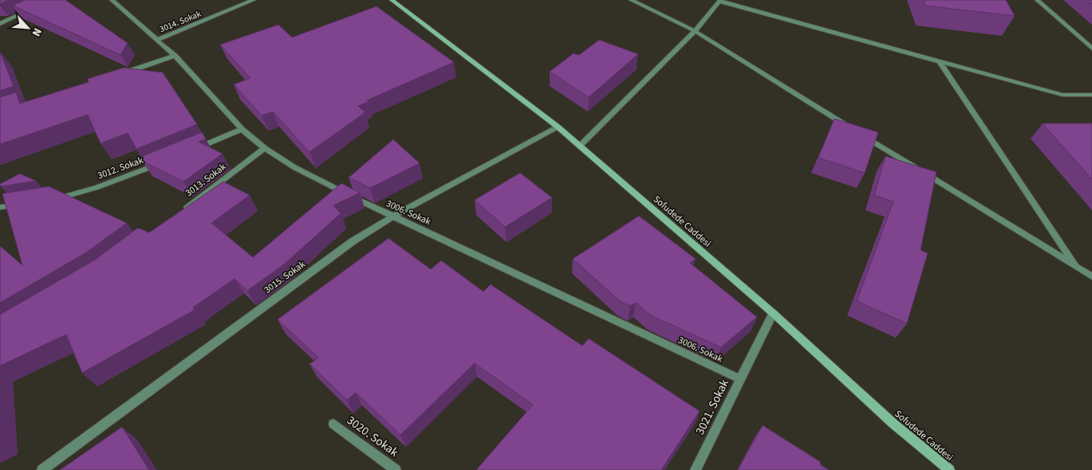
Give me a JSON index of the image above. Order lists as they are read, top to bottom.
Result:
{
  "streets": {
    "main road": ["Sofudede Caddesi"],
    "street": [
      "3014. Sokak",
      "3012. Sokak",
      "3013. Sokak",
      "3006. Sokak",
      "3015. Sokak",
      "3021. Sokak",
      "3020. Sokak"
    ]
  },
  "crossings": [
    ["3014. Sokak", "3006. Sokak"],
    ["3013. Sokak", "3006. Sokak"],
    ["3006. Sokak", "3015. Sokak"],
    ["3006. Sokak", "3021. Sokak"],
    ["Sofudede Caddesi", "3015. Sokak"],
    ["Sofudede Caddesi", "3021. Sokak"]
  ],
  "north": "bottom right"
}
